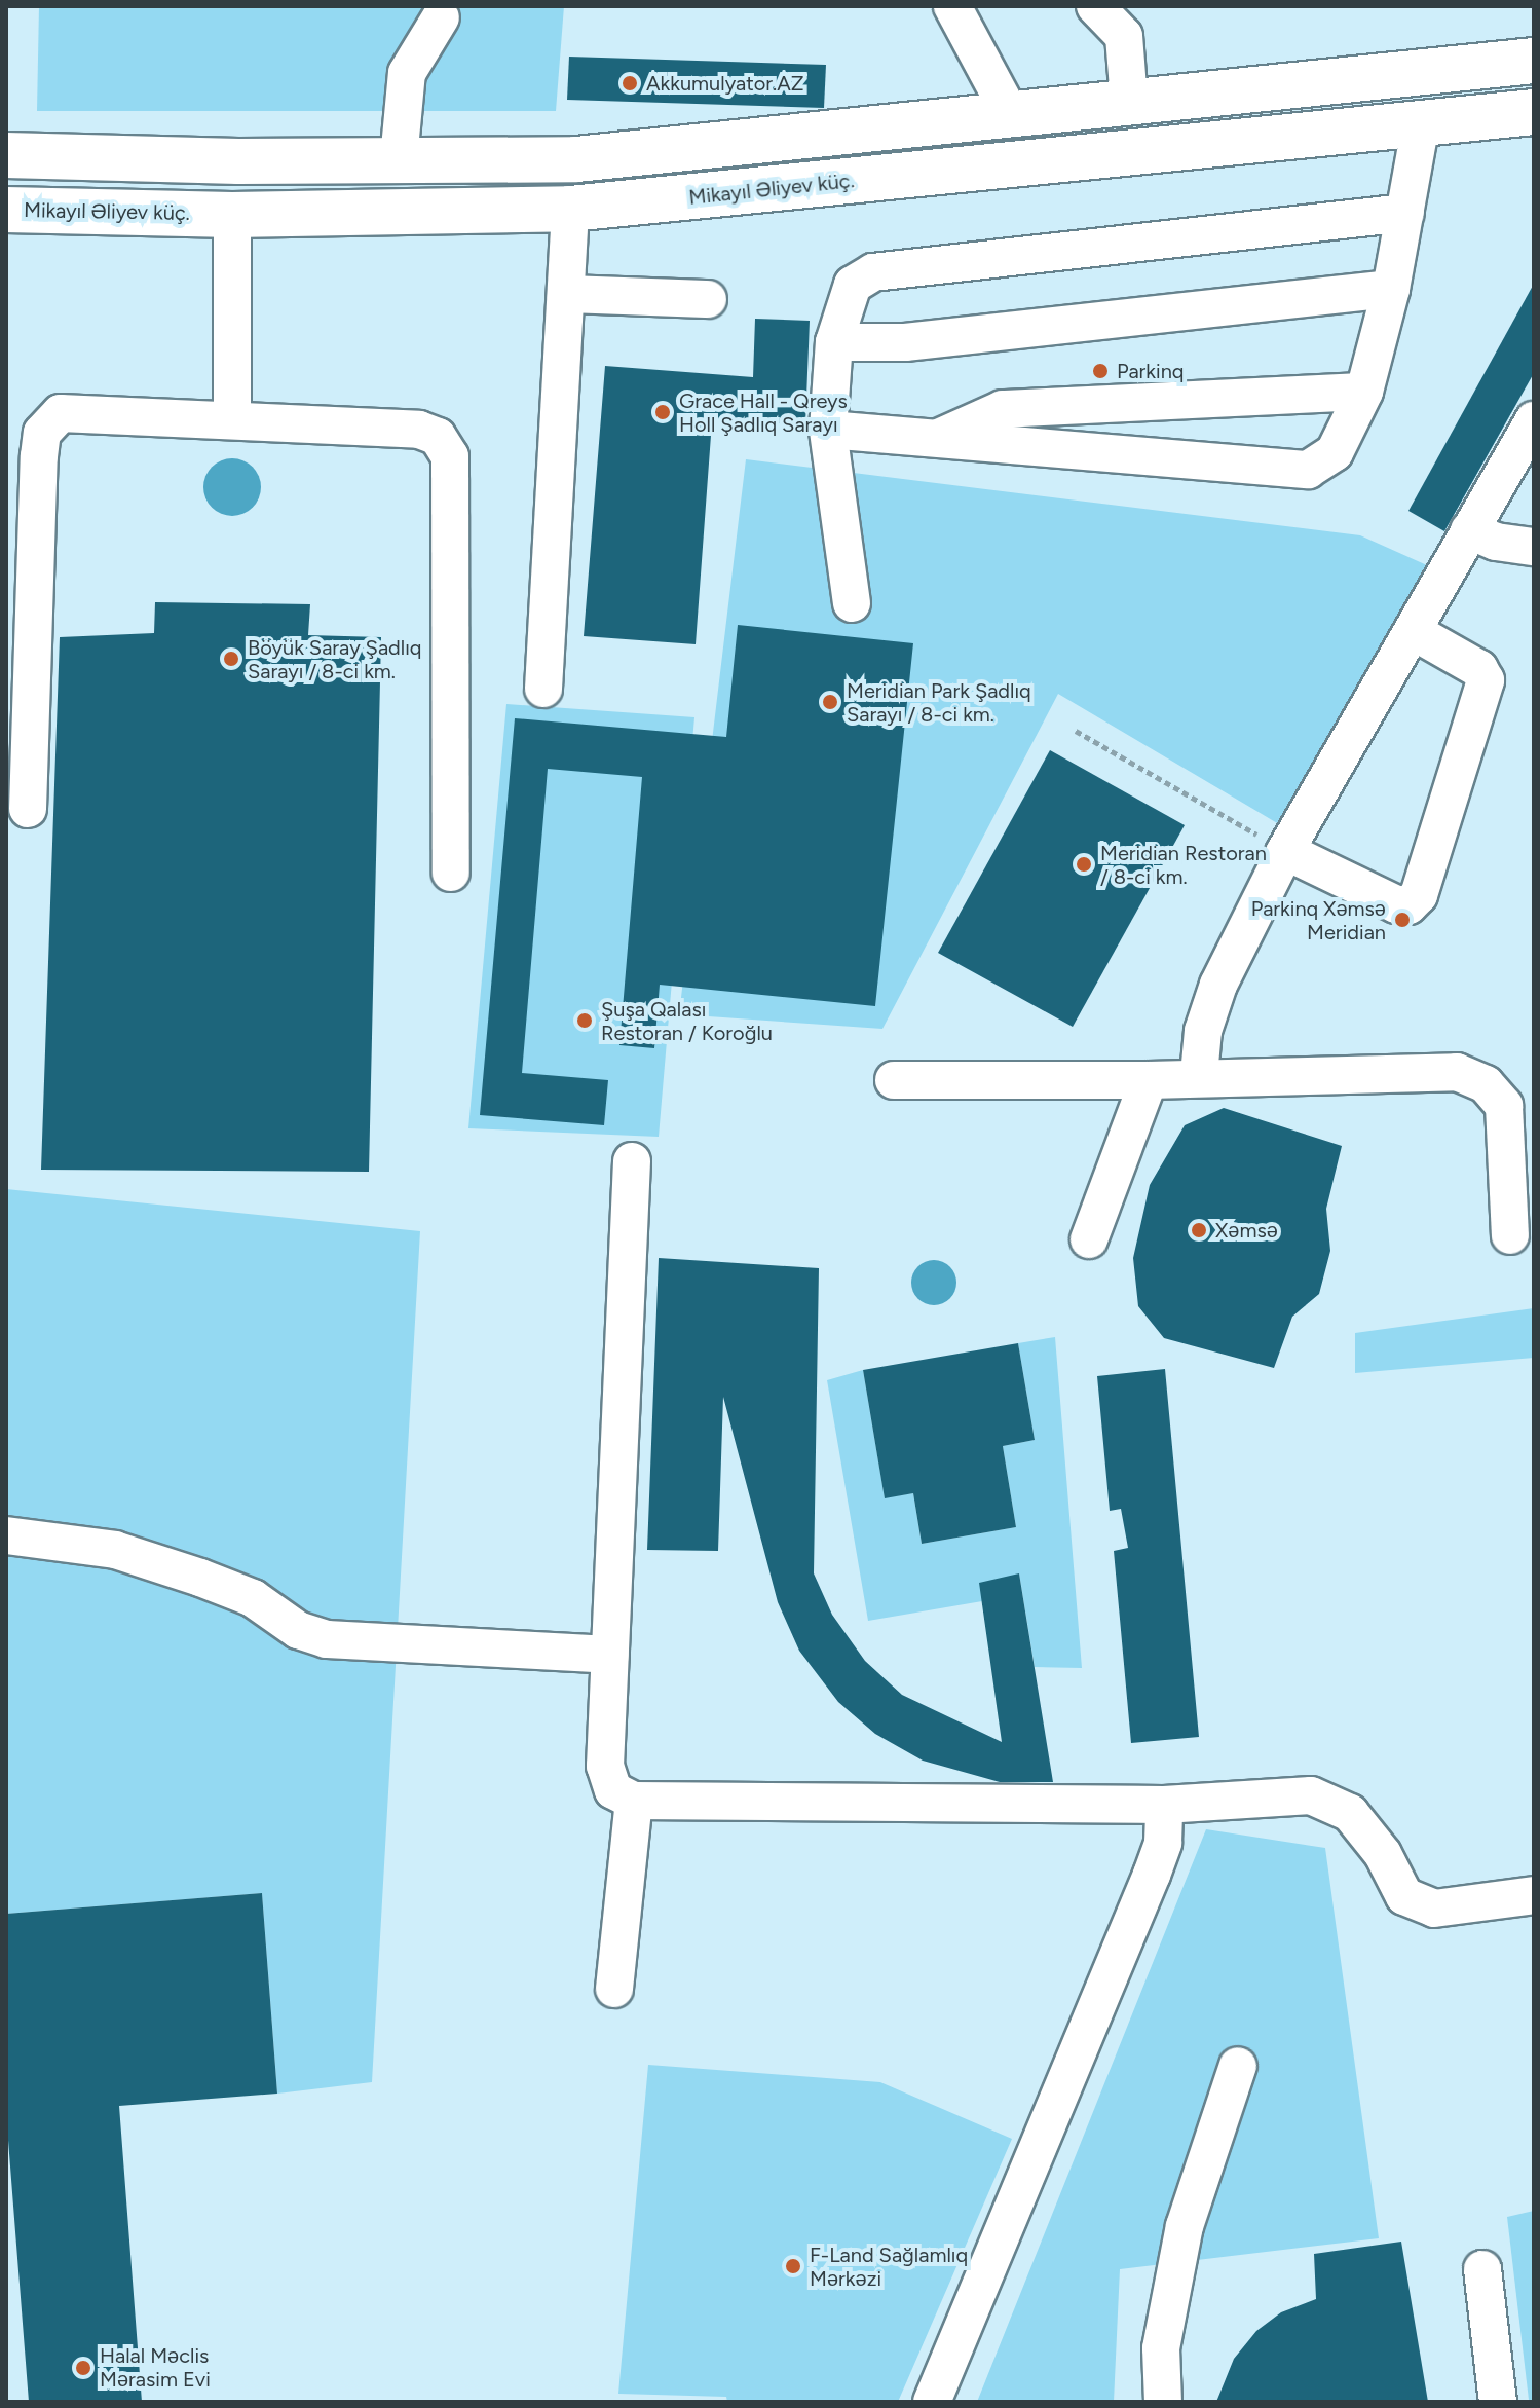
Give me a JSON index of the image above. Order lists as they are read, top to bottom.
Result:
{
  "streets": {
    "main road": ["Mikayıl Əliyev küç."]
  },
  "places": [
    "Akkumulyator.AZ",
    "Parkinq",
    "Grace Hall - Qreys Holl Şadlıq Sarayı",
    "Böyük Saray Şadlıq Sarayı / 8-ci km.",
    "Meridian Park Şadlıq Sarayı / 8-ci km.",
    "Meridian Restoran / 8-ci km.",
    "Parkinq Xəmsə Meridian",
    "Şuşa Qalası Restoran / Koroğlu",
    "Xəmsə",
    "F-Land Sağlamlıq Mərkəzi",
    "Halal Məclis Mərasim Evi"
  ]
}
